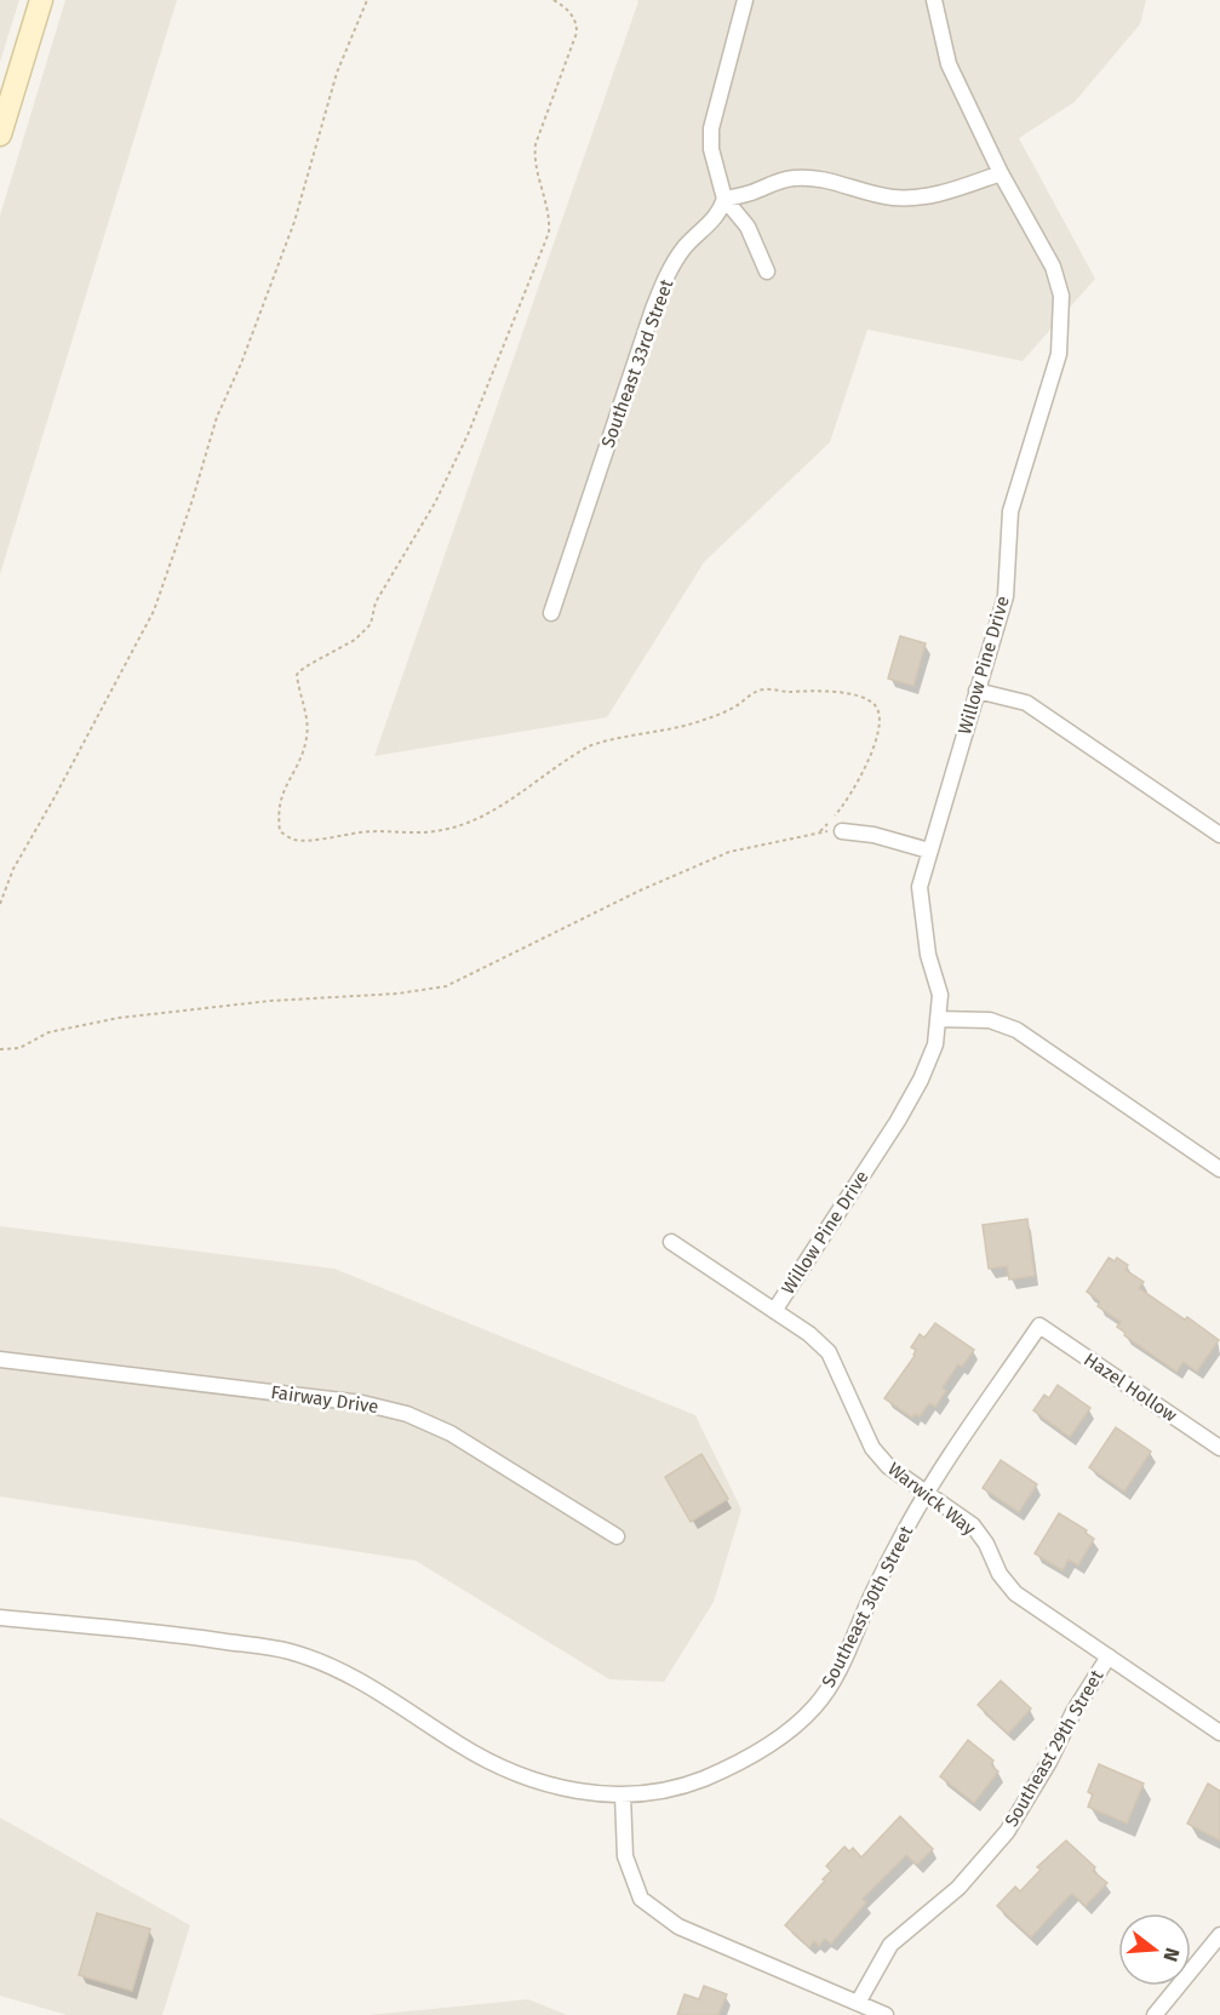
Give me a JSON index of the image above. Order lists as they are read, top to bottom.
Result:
{
  "streets": {
    "street": [
      "Southeast 33rd Street",
      "Willow Pine Drive",
      "Hazel Hollow",
      "Fairway Drive",
      "Warwick Way",
      "Southeast 30th Street",
      "Southeast 29th Street"
    ]
  },
  "crossings": [
    ["Willow Pine Drive", "Warwick Way"],
    ["Hazel Hollow", "Southeast 30th Street"],
    ["Warwick Way", "Southeast 30th Street"],
    ["Warwick Way", "Southeast 29th Street"]
  ],
  "north": "right"
}
